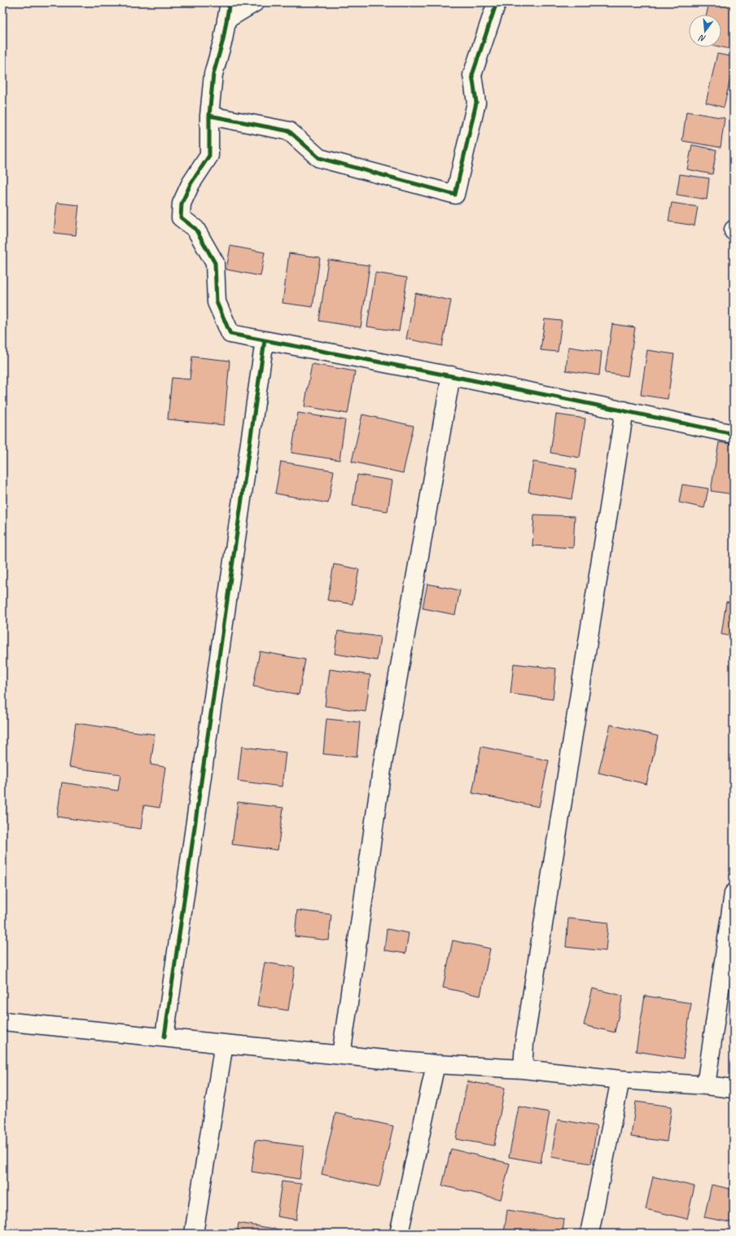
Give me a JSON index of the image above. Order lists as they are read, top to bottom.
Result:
{
  "north": "bottom"
}
